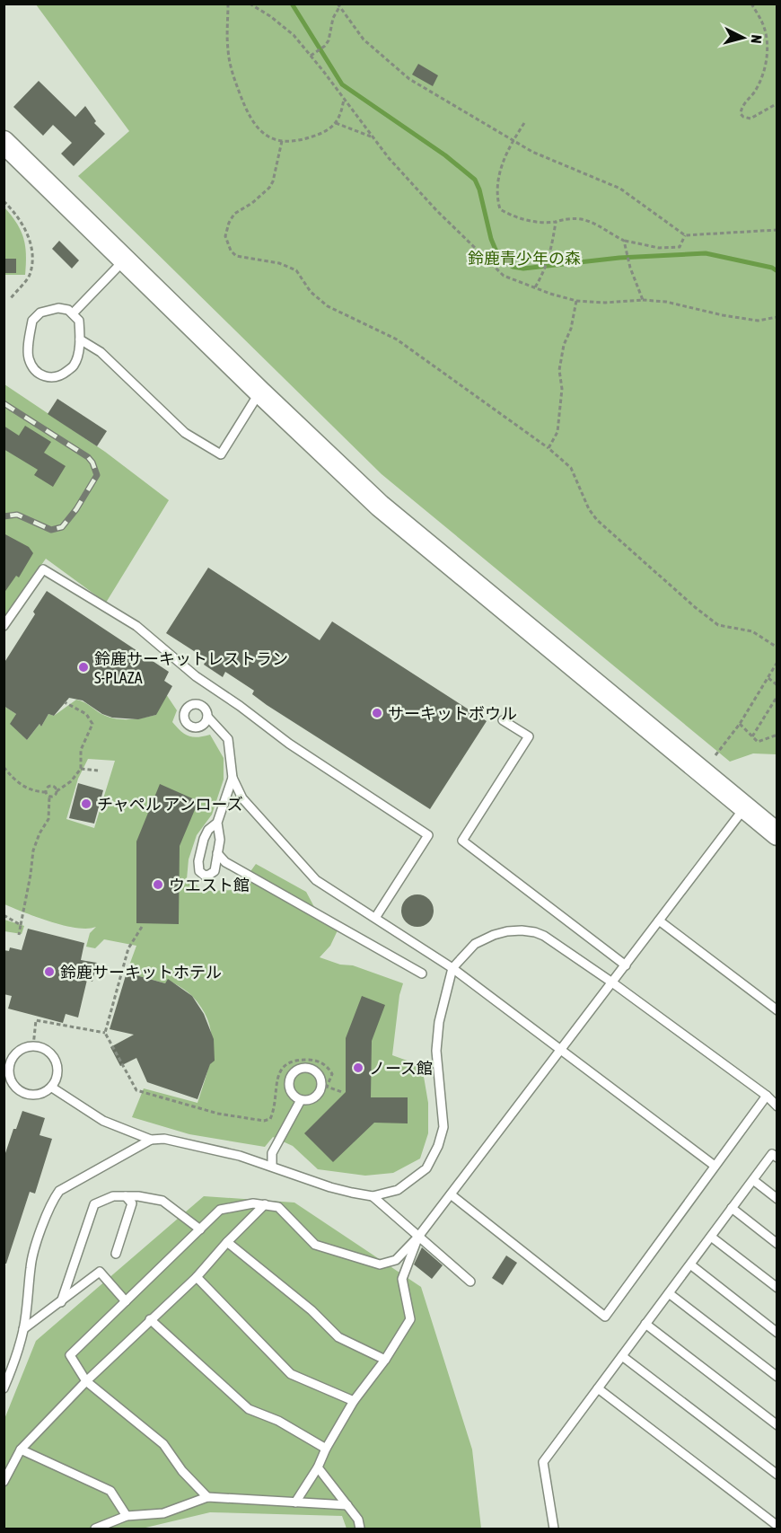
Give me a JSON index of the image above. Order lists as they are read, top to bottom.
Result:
{
  "parks": ["鈴鹿青少年の森"],
  "places": [
    "鈴鹿サーキットレストラン S-PLAZA",
    "サーキットボウル",
    "チャペル アンローズ",
    "ウエスト館",
    "鈴鹿サーキットホテル",
    "ノース館"
  ],
  "north": "right"
}
